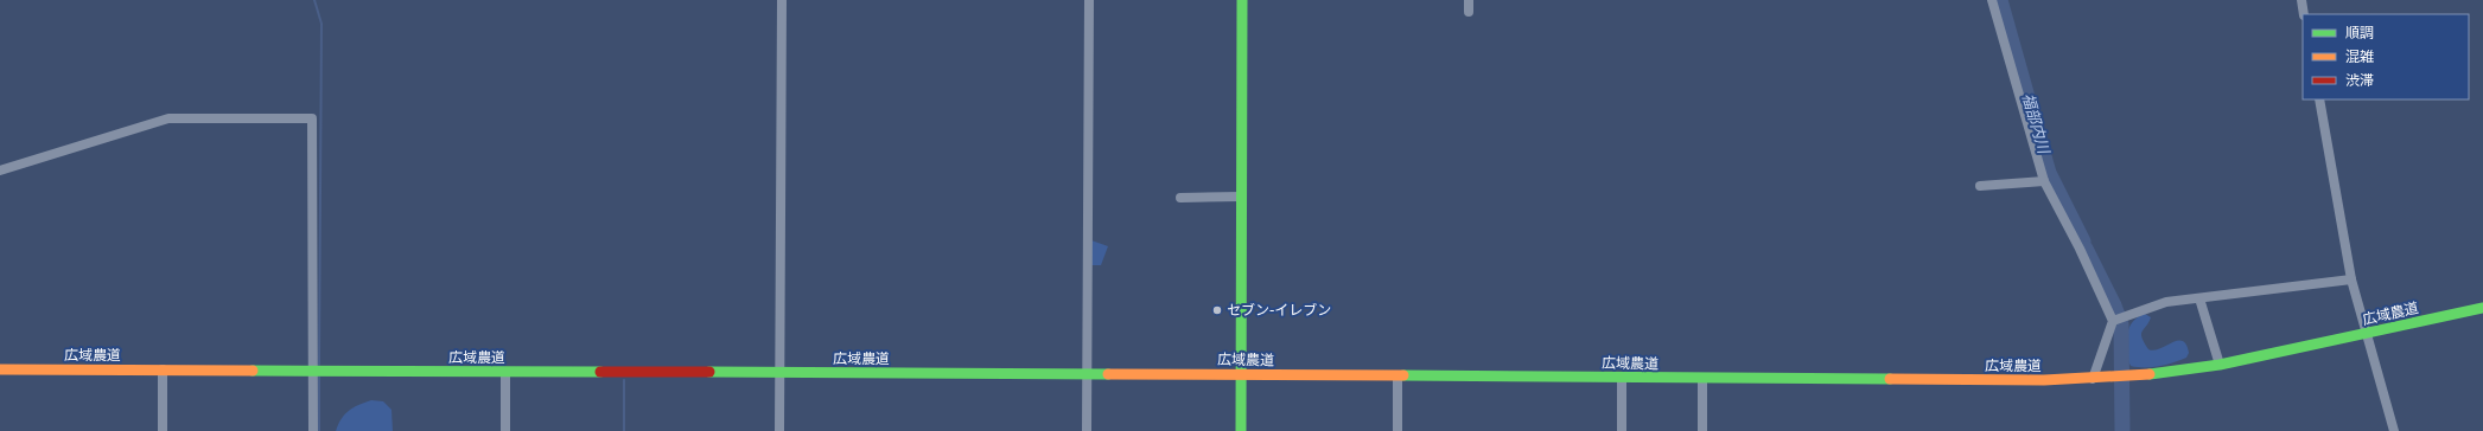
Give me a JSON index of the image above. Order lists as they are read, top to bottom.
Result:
{
  "streets": {
    "street": ["広域農道"]
  },
  "water": ["福部内川"],
  "places": ["セブン-イレブン"],
  "legend": ["順調", "混雑", "渋滞"]
}
